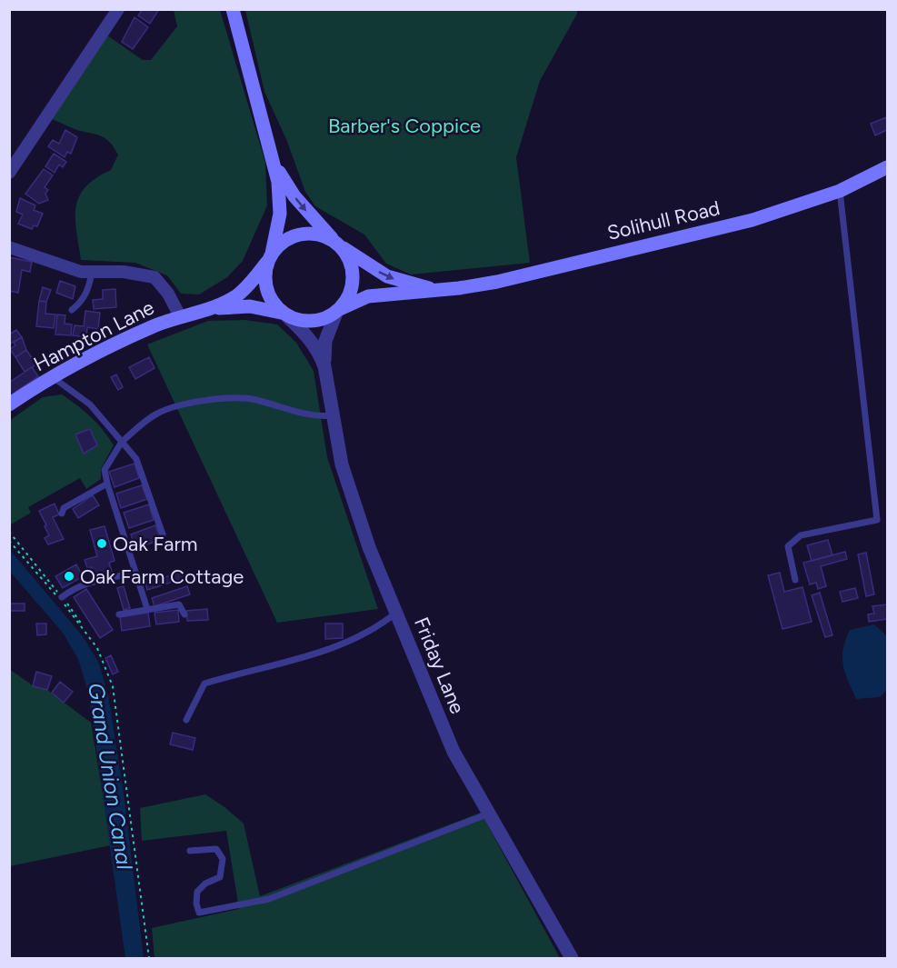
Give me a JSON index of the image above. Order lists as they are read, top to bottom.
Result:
{
  "streets": {
    "main road": ["Solihull Road", "Hampton Lane"],
    "street": ["Friday Lane"]
  },
  "crossings": [
    ["Solihull Road", "Hampton Lane"],
    ["Solihull Road", "Friday Lane"],
    ["Hampton Lane", "Friday Lane"]
  ],
  "water": ["Grand Union Canal"],
  "parks": ["Barber's Coppice"],
  "places": ["Oak Farm", "Oak Farm Cottage"]
}
